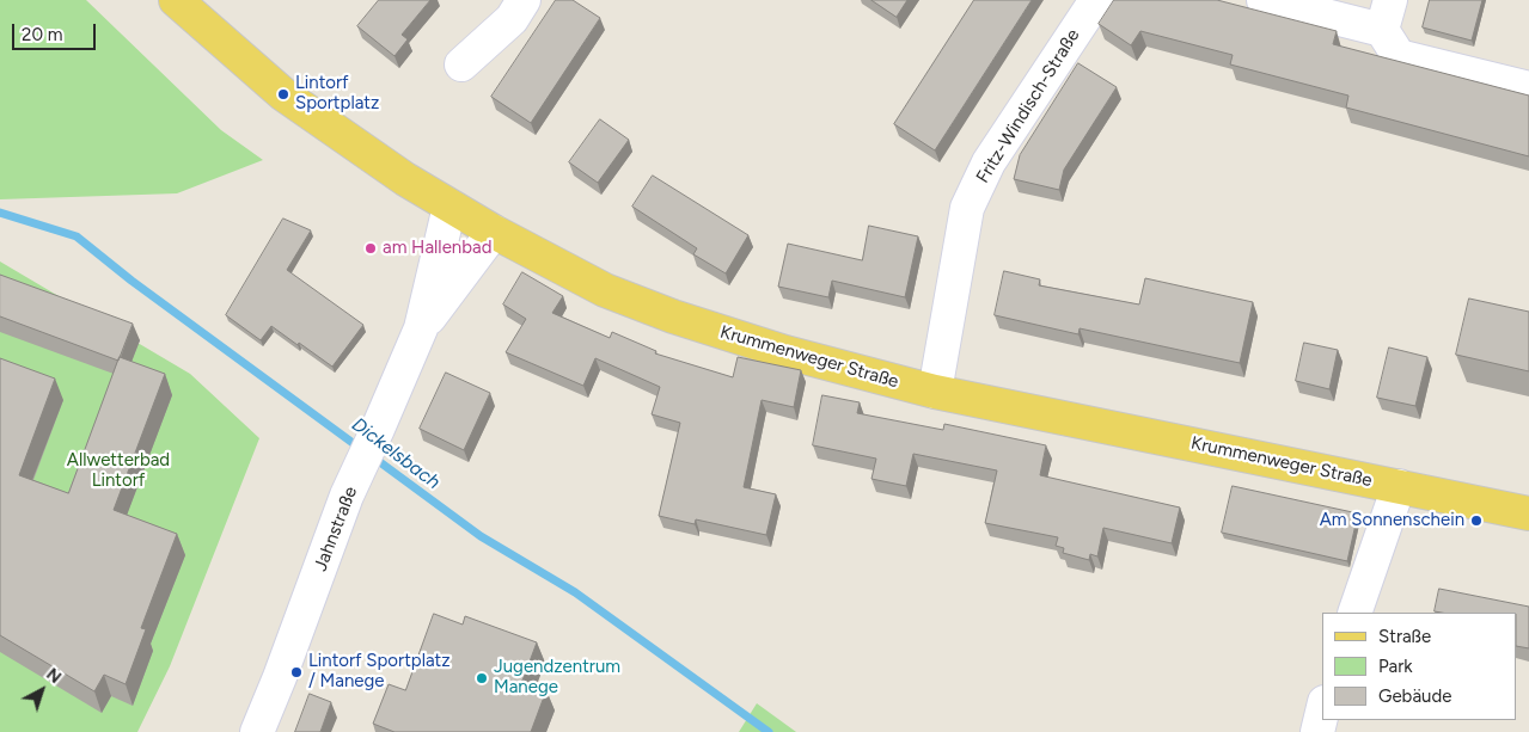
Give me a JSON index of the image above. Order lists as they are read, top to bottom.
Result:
{
  "streets": {
    "main road": ["Krummenweger Straße"],
    "street": ["Fritz-Windisch-Straße", "Jahnstraße"]
  },
  "crossings": [
    ["Fritz-Windisch-Straße", "Krummenweger Straße"],
    ["Krummenweger Straße", "Jahnstraße"]
  ],
  "water": ["Dickelsbach"],
  "parks": ["Allwetterbad Lintorf"],
  "places": [
    "Lintorf Sportplatz",
    "am Hallenbad",
    "Am Sonnenschein",
    "Lintorf Sportplatz / Manege",
    "Jugendzentrum Manege"
  ],
  "legend": ["Straße", "Park", "Gebäude"],
  "scale_bar": "20 m",
  "north": "top right"
}
